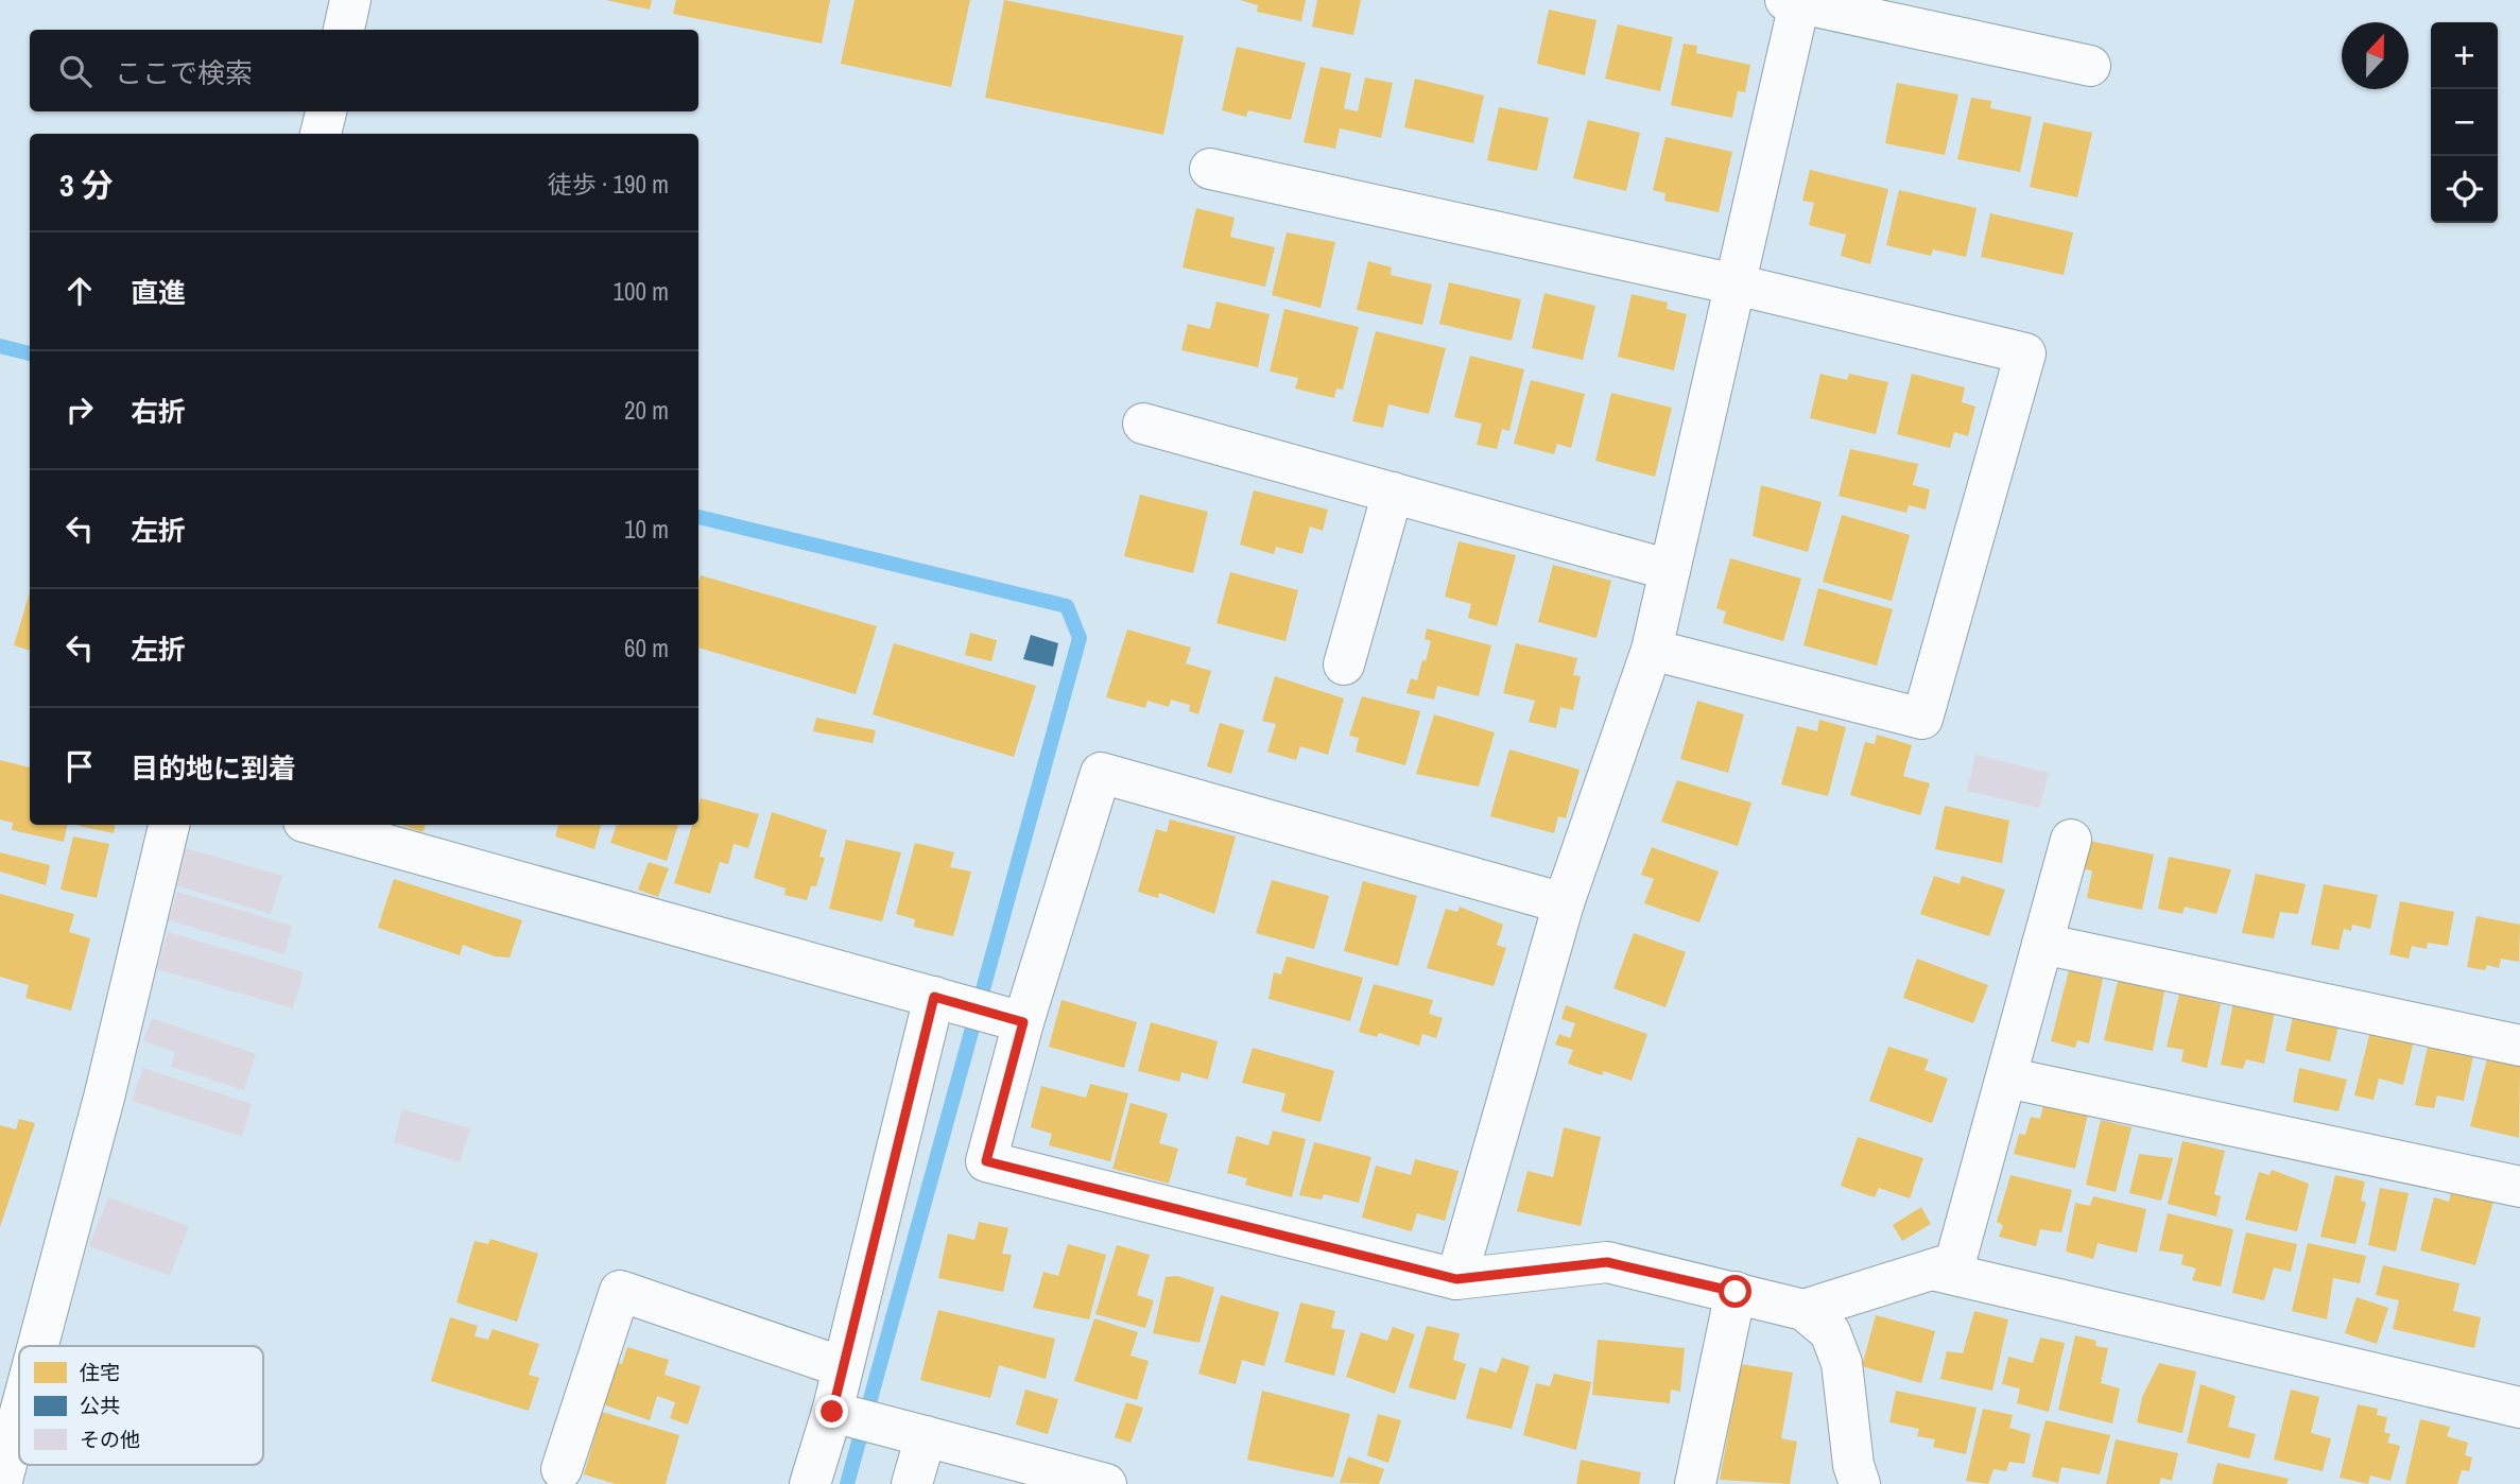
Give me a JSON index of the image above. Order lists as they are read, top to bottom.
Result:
{
  "legend": ["住宅", "公共", "その他"],
  "north": "top",
  "page": {
    "map_buttons": ["+", "−"],
    "search": "ここで検索",
    "heading": ["3 分", "徒歩 · 190 m"],
    "list": [
      ["直進", "100 m"],
      ["右折", "20 m"],
      ["左折", "10 m"],
      ["左折", "60 m"],
      "目的地に到着"
    ]
  }
}
